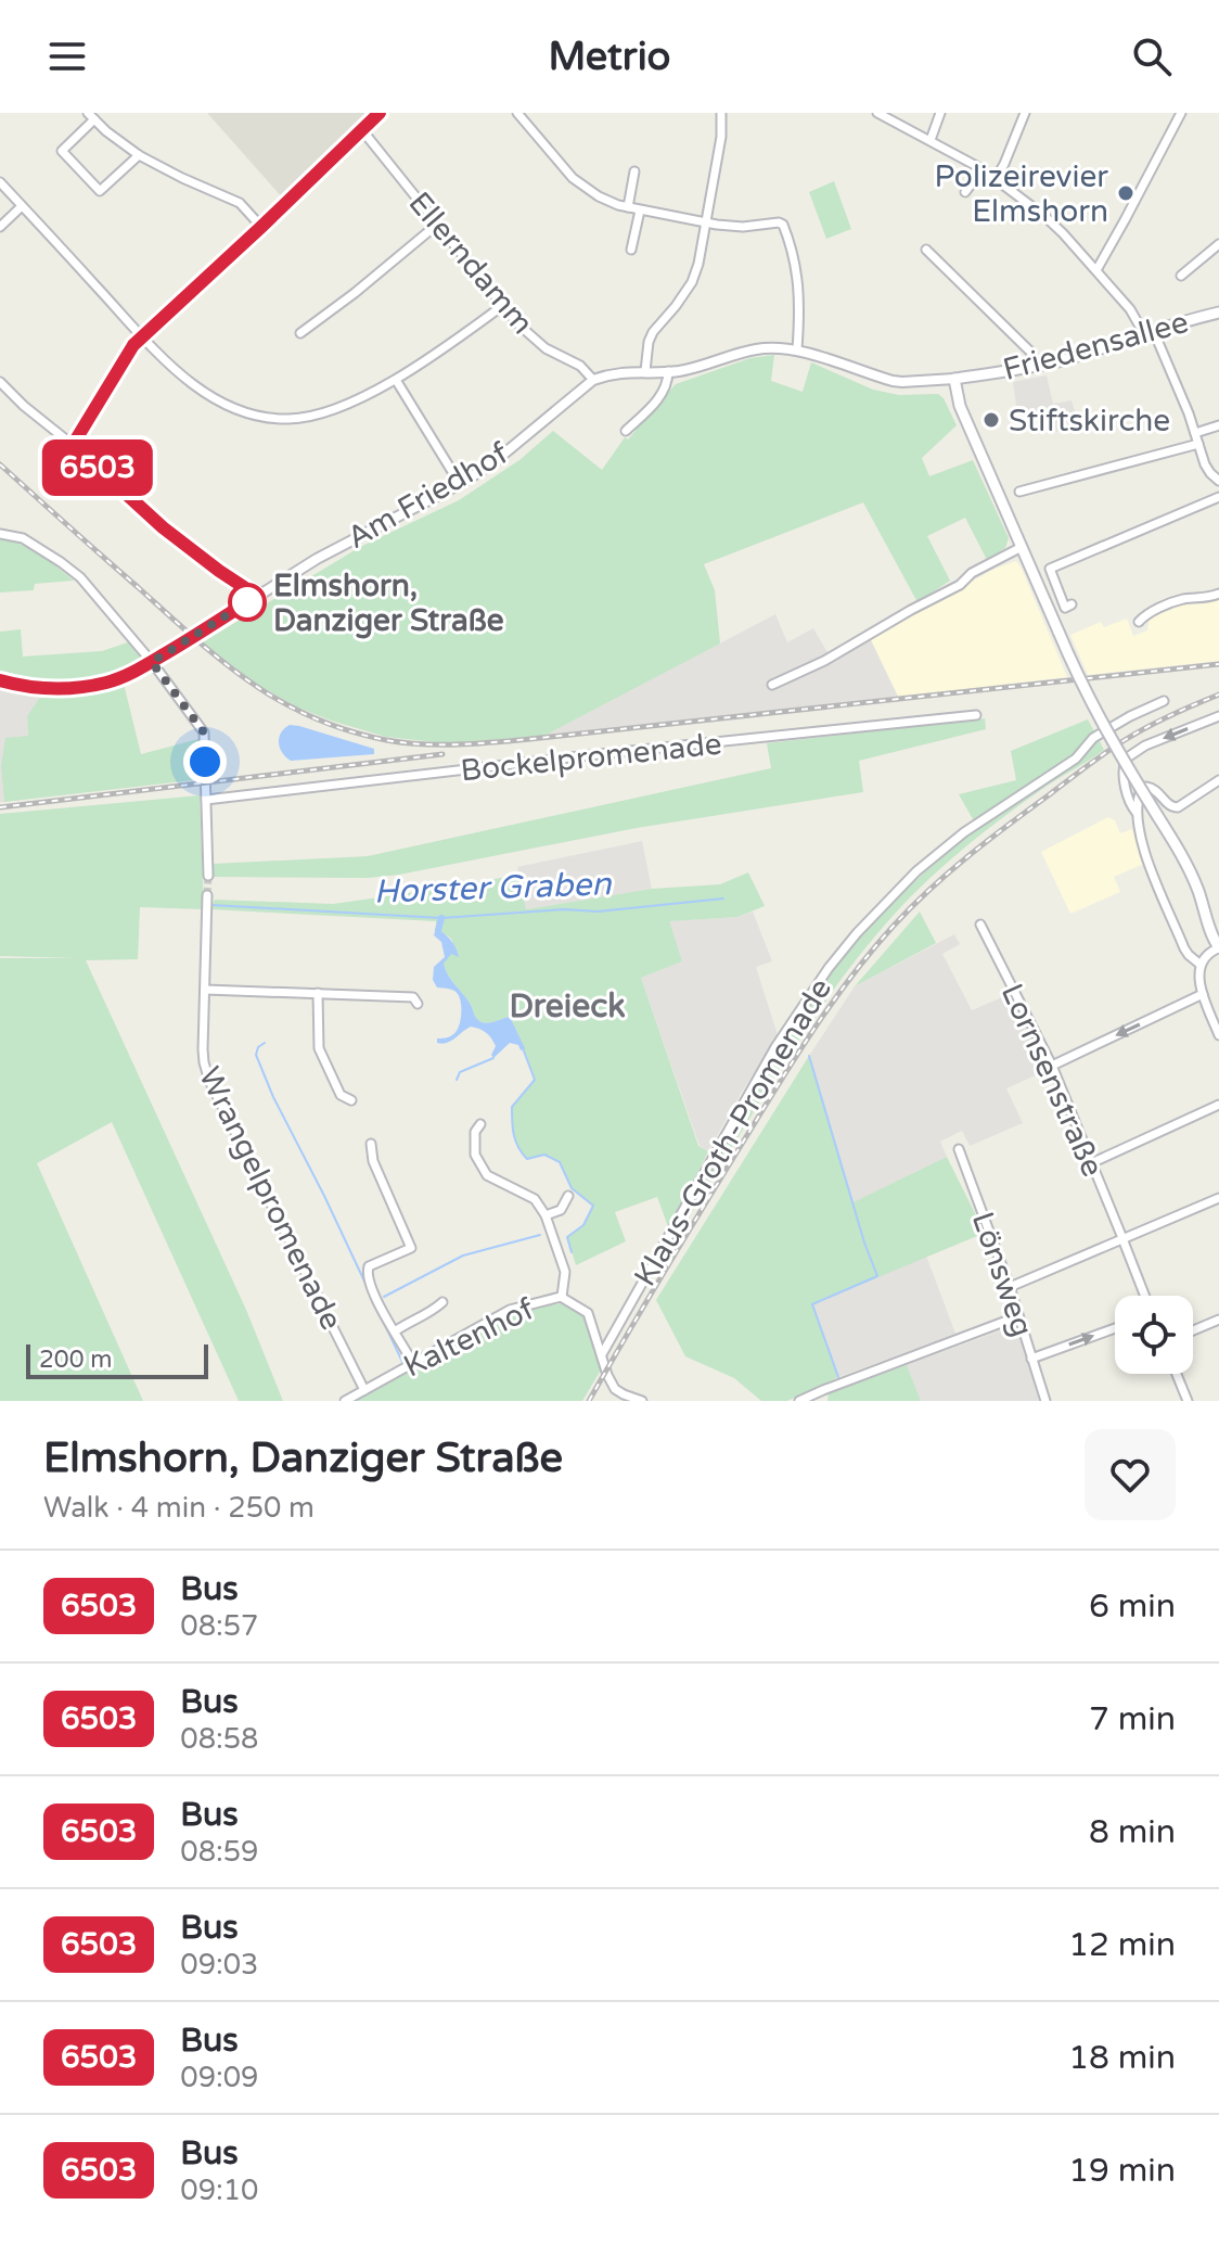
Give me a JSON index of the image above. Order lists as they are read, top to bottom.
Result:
{
  "streets": {
    "main road": ["Friedensallee"],
    "street": [
      "Ellerndamm",
      "Am Friedhof",
      "Bockelpromenade",
      "Lornsenstraße",
      "Klaus-Groth-Promenade",
      "Wrangelpromenade",
      "Lönsweg",
      "Kaltenhof"
    ]
  },
  "crossings": [
    ["Ellerndamm", "Am Friedhof"],
    ["Friedensallee", "Am Friedhof"],
    ["Klaus-Groth-Promenade", "Kaltenhof"],
    ["Wrangelpromenade", "Kaltenhof"]
  ],
  "districts": ["Dreieck"],
  "water": ["Horster Graben"],
  "places": ["Polizeirevier Elmshorn", "Stiftskirche", "Elmshorn, Danziger Straße"],
  "lines": ["bus line 6503"],
  "scale_bar": "200 m",
  "page": {
    "header": "Metrio",
    "on_map": "6503",
    "scale": "200 m",
    "heading": ["Elmshorn, Danziger Straße", "Walk · 4 min · 250 m"],
    "list": [
      {
        "mark": "6503",
        "name": "Bus",
        "note": "08:57",
        "value": "6 min"
      },
      {
        "mark": "6503",
        "name": "Bus",
        "note": "08:58",
        "value": "7 min"
      },
      {
        "mark": "6503",
        "name": "Bus",
        "note": "08:59",
        "value": "8 min"
      },
      {
        "mark": "6503",
        "name": "Bus",
        "note": "09:03",
        "value": "12 min"
      },
      {
        "mark": "6503",
        "name": "Bus",
        "note": "09:09",
        "value": "18 min"
      },
      {
        "mark": "6503",
        "name": "Bus",
        "note": "09:10",
        "value": "19 min"
      }
    ]
  }
}
